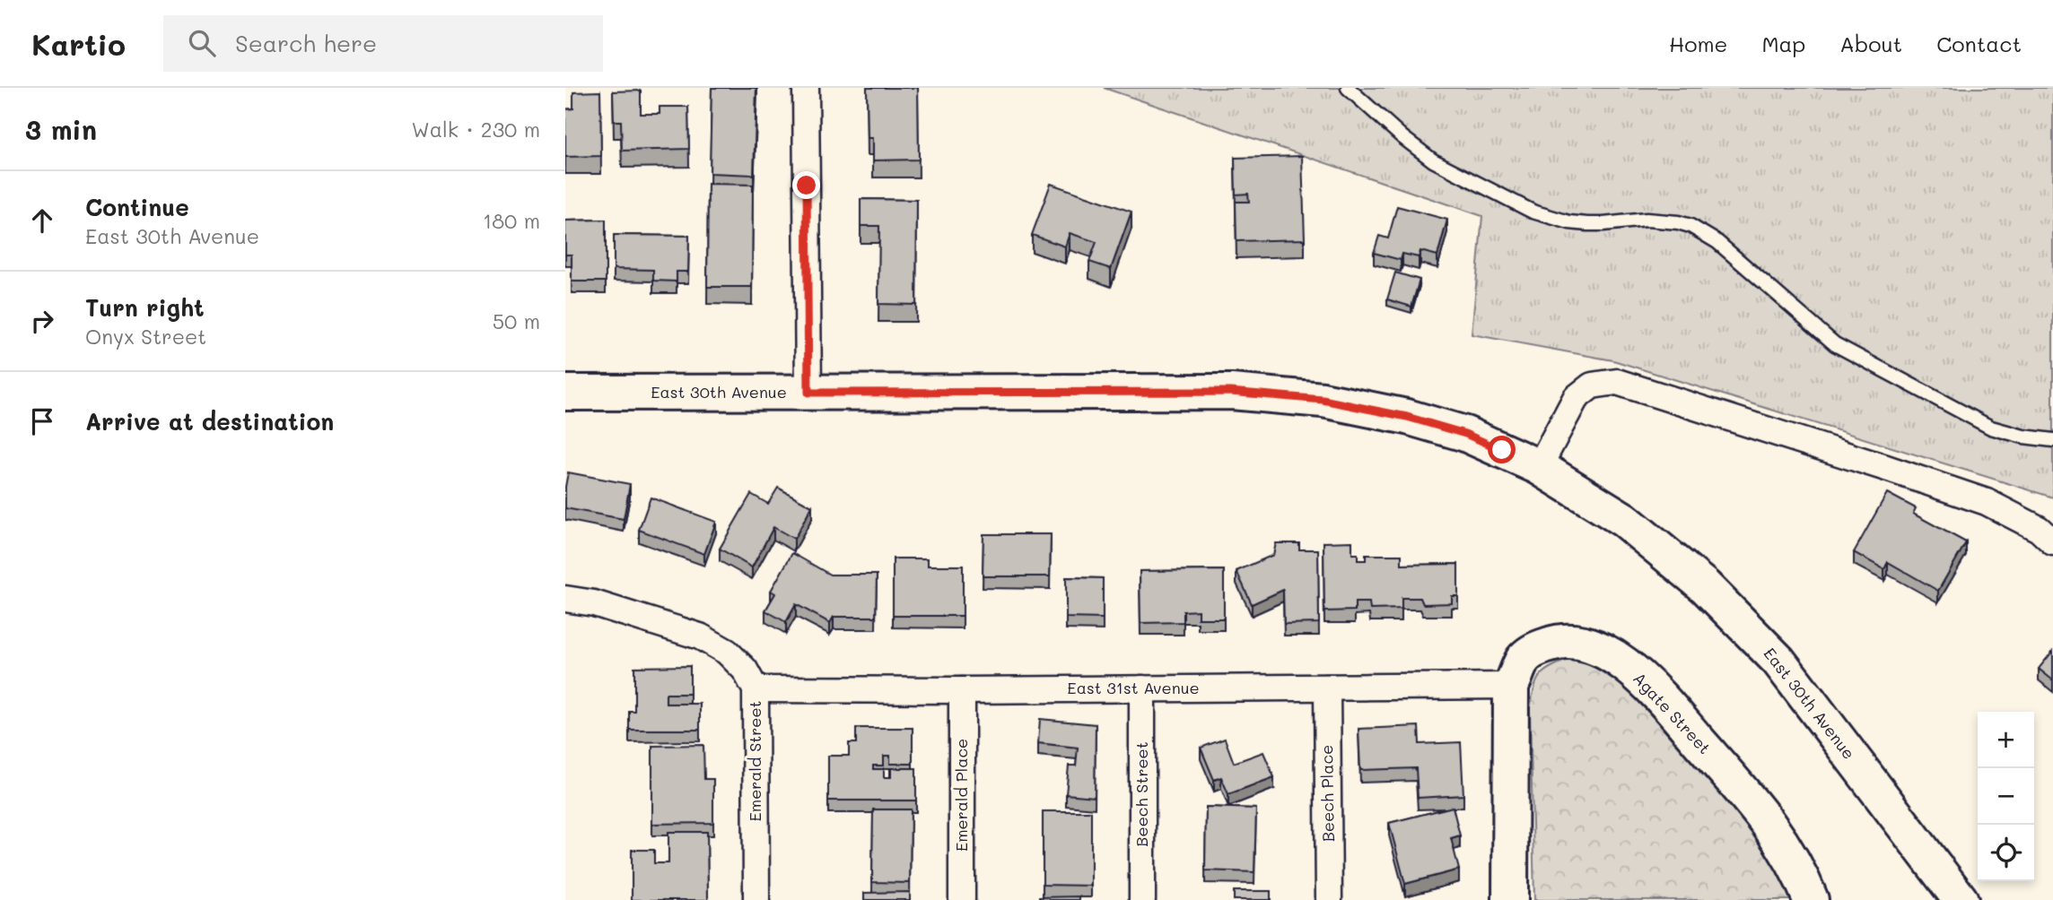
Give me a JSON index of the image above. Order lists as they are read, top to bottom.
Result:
{
  "streets": {
    "main road": ["East 30th Avenue", "Agate Street"],
    "street": [
      "East 31st Avenue",
      "Emerald Street",
      "Beech Place",
      "Beech Street",
      "Emerald Place"
    ]
  },
  "crossings": [
    ["East 31st Avenue", "Agate Street"],
    ["East 31st Avenue", "Emerald Street"],
    ["East 31st Avenue", "Beech Place"],
    ["East 31st Avenue", "Beech Street"],
    ["East 31st Avenue", "Emerald Place"]
  ],
  "page": {
    "header": "Kartio",
    "search": "Search here",
    "nav": [
      "Home",
      "Map",
      "About",
      "Contact"
    ],
    "heading": ["3 min", "Walk · 230 m"],
    "list": [
      ["Continue", "East 30th Avenue", "180 m"],
      ["Turn right", "Onyx Street", "50 m"],
      "Arrive at destination"
    ],
    "map_buttons": ["+", "−"]
  }
}
